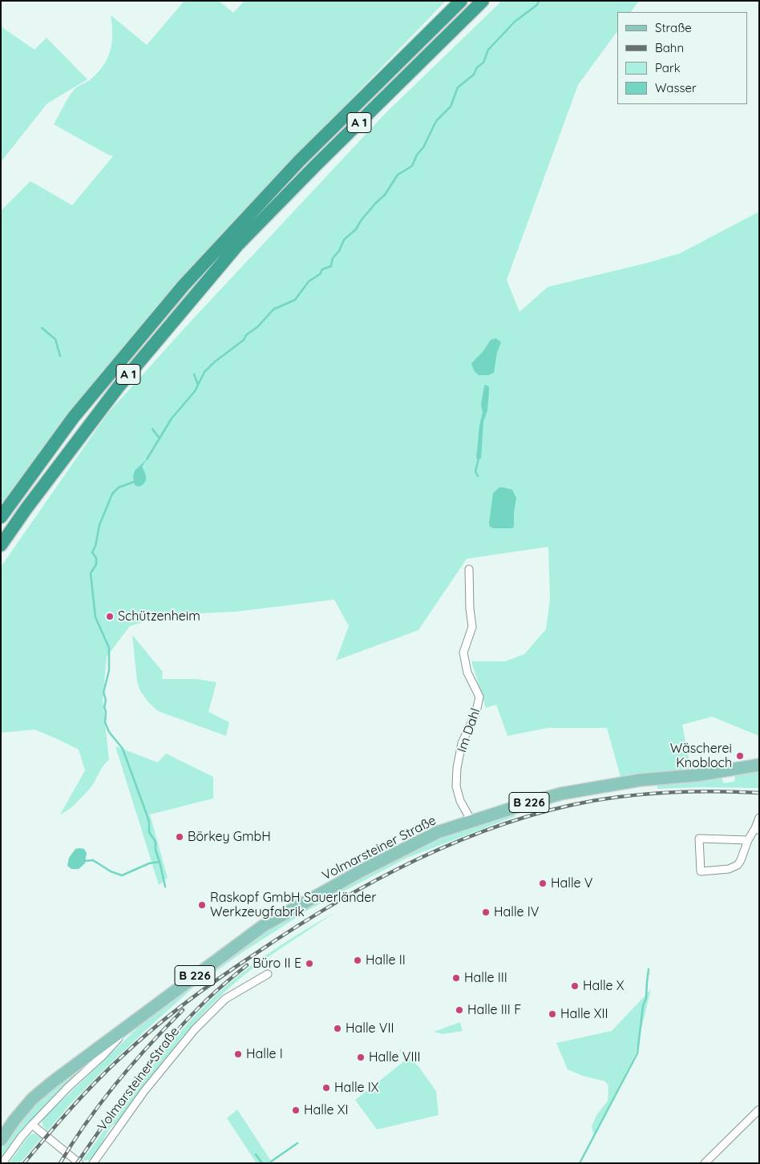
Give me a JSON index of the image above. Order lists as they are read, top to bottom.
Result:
{
  "streets": {
    "highway": ["A 1"],
    "main road": ["B 226", "Volmarsteiner Straße"],
    "street": ["Im Dahl"]
  },
  "crossings": [
    ["Im Dahl", "Volmarsteiner Straße"]
  ],
  "places": [
    "Schützenheim",
    "Wäscherei Knobloch",
    "Börkey GmbH",
    "Halle V",
    "Raskopf GmbH Sauerländer Werkzeugfabrik",
    "Halle IV",
    "Halle II",
    "Büro II E",
    "Halle III",
    "Halle X",
    "Halle III F",
    "Halle XII",
    "Halle VII",
    "Halle I",
    "Halle VIII",
    "Halle IX",
    "Halle XI"
  ],
  "legend": [
    "Straße",
    "Bahn",
    "Park",
    "Wasser"
  ]
}
